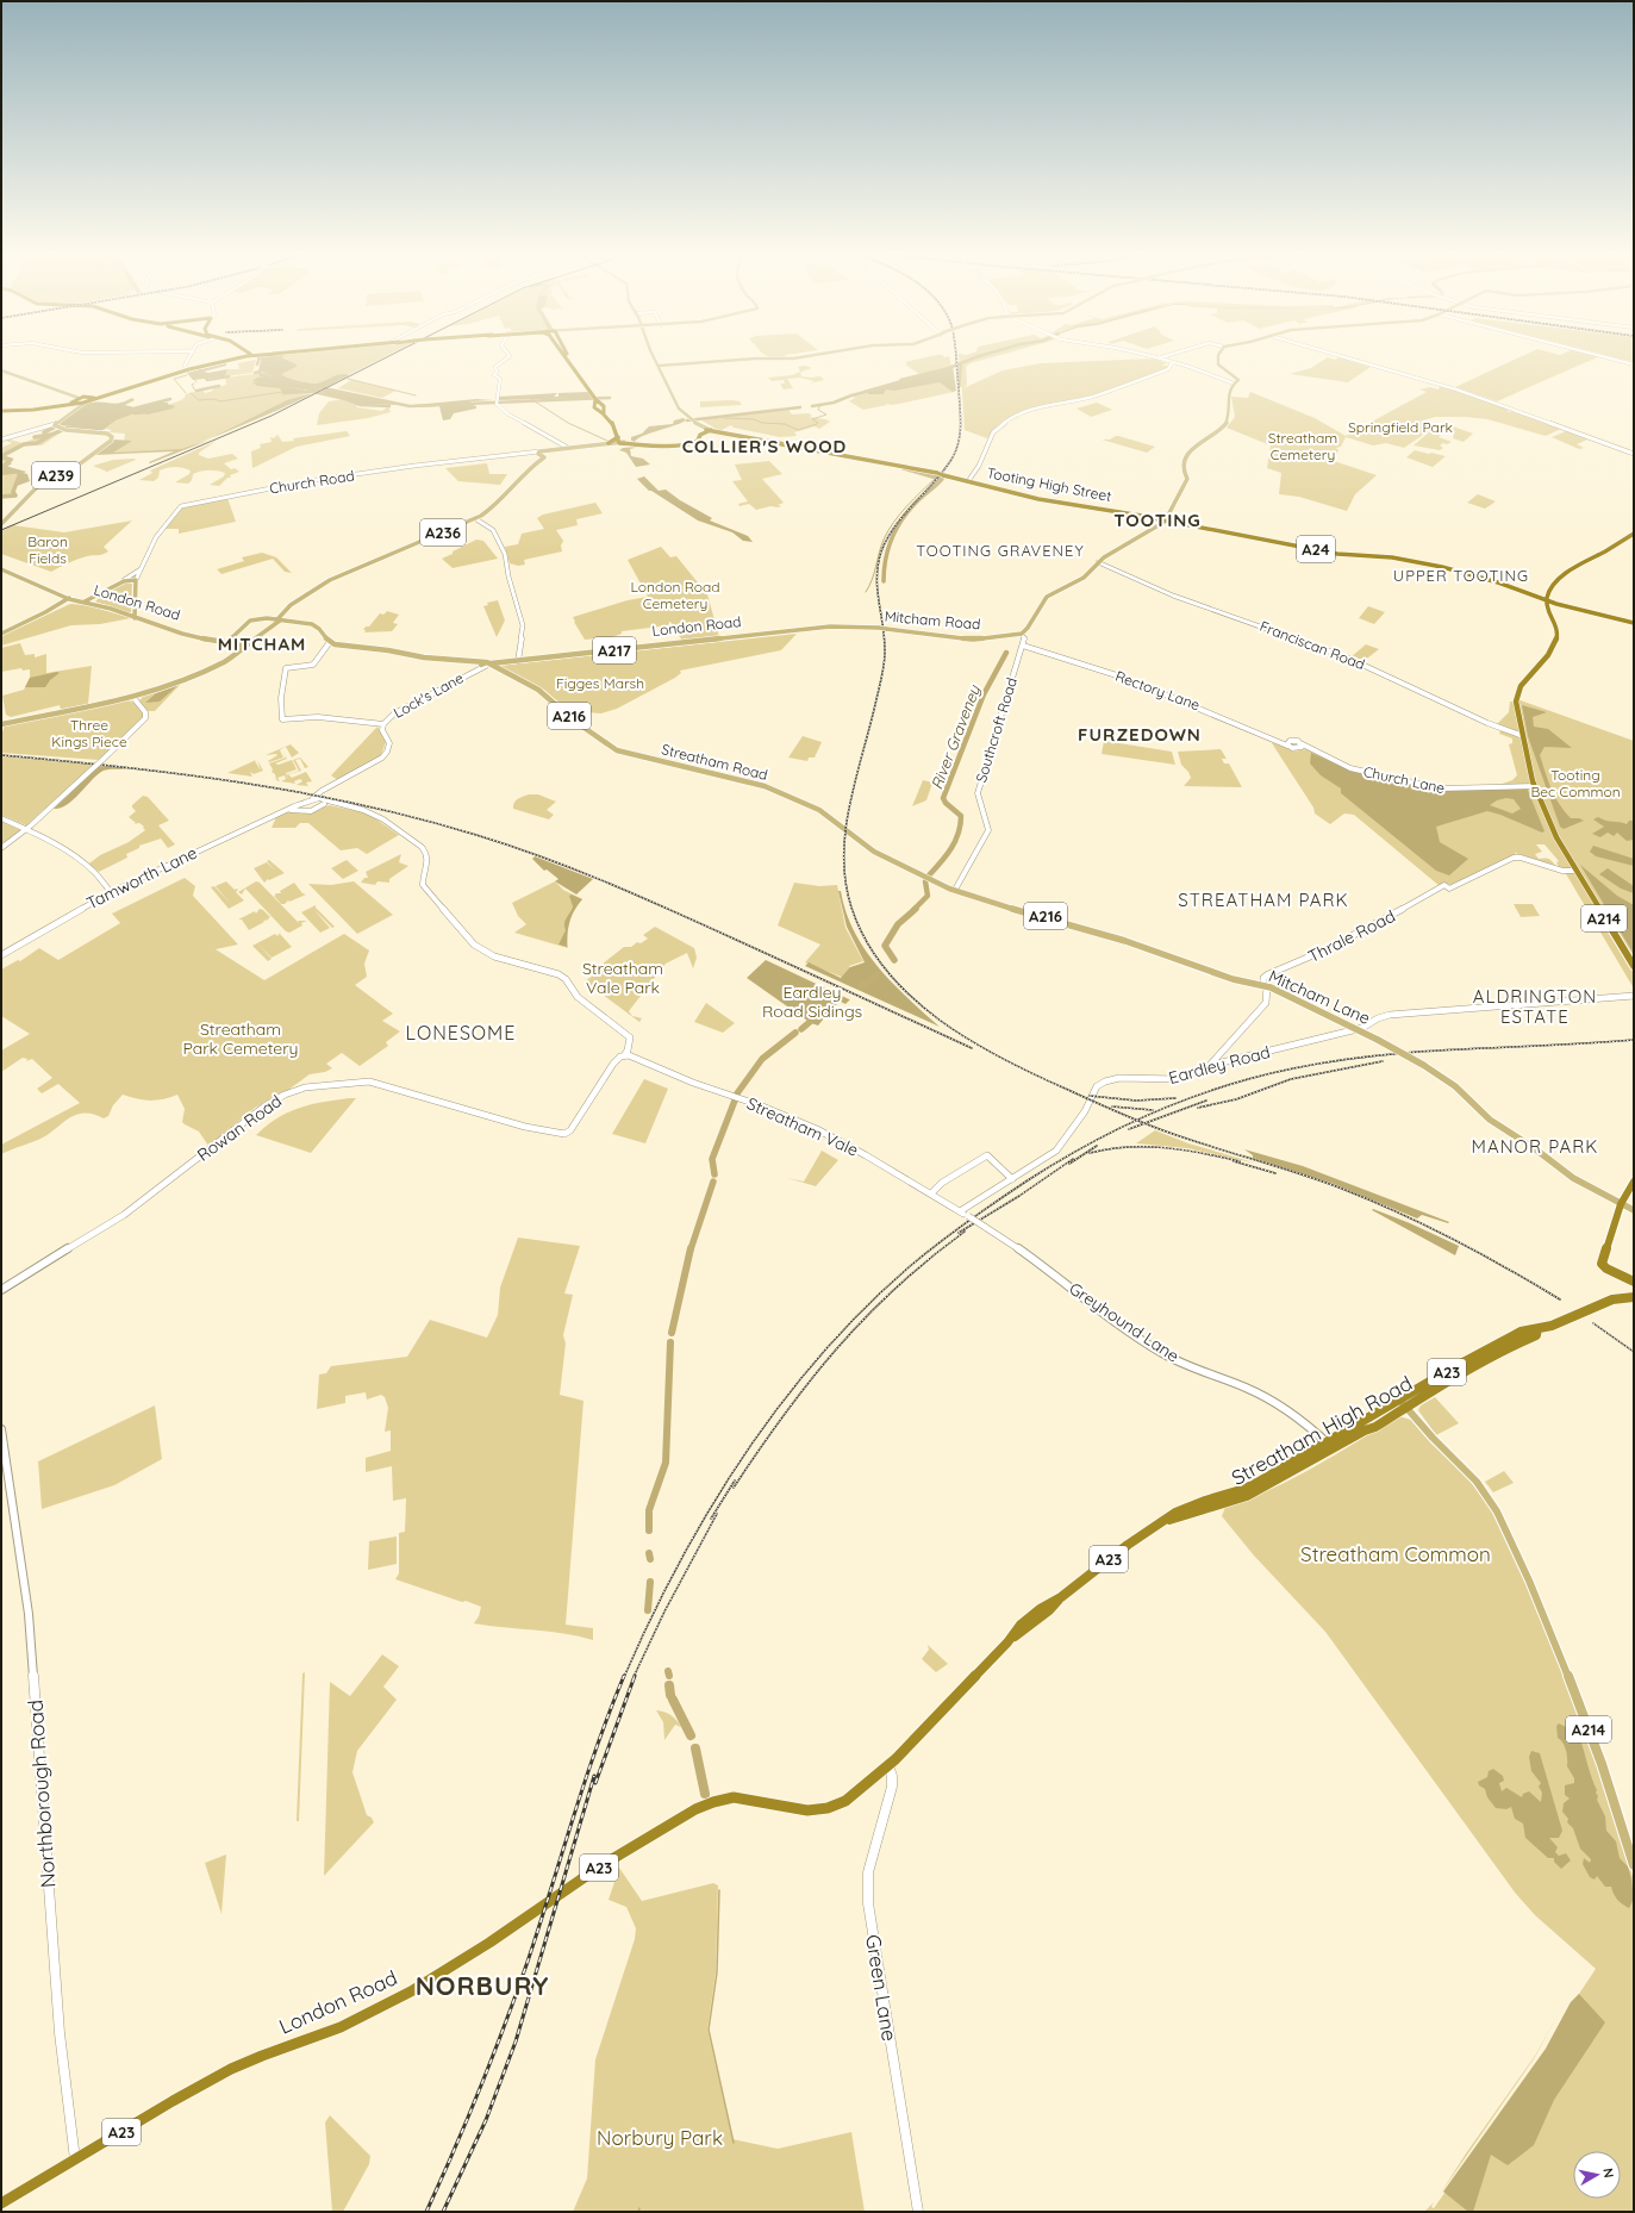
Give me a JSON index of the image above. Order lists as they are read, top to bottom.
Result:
{
  "streets": {
    "highway": [
      "Tooting High Street",
      "A24",
      "London Road",
      "A214",
      "A23",
      "Streatham High Road"
    ],
    "main road": [
      "A239",
      "A236",
      "Mitcham Road",
      "A217",
      "A216",
      "Streatham Road",
      "Mitcham Lane"
    ],
    "street": [
      "Church Road",
      "Franciscan Road",
      "Rectory Lane",
      "Lock's Lane",
      "Southcroft Road",
      "Church Lane",
      "Tamworth Lane",
      "Thrale Road",
      "Eardley Road",
      "Streatham Vale",
      "Rowan Road",
      "Greyhound Lane",
      "Northborough Road",
      "Green Lane"
    ]
  },
  "crossings": [
    ["Church Road", "A236"],
    ["Tooting High Street", "A24"],
    ["Tooting High Street", "A214"],
    ["A236", "London Road"],
    ["A24", "A214"],
    ["London Road", "Mitcham Road"],
    ["London Road", "Lock's Lane"],
    ["London Road", "Streatham Road"],
    ["London Road", "Streatham High Road"],
    ["London Road", "Northborough Road"],
    ["Franciscan Road", "A214"],
    ["Rectory Lane", "Southcroft Road"],
    ["Lock's Lane", "Streatham Road"],
    ["Southcroft Road", "Mitcham Lane"],
    ["Streatham Road", "Mitcham Lane"],
    ["Church Lane", "A214"],
    ["A214", "Thrale Road"],
    ["A214", "Streatham High Road"],
    ["Thrale Road", "Mitcham Lane"],
    ["Mitcham Lane", "Eardley Road"],
    ["Eardley Road", "Streatham Vale"],
    ["Streatham Vale", "Rowan Road"],
    ["Streatham Vale", "Greyhound Lane"],
    ["Greyhound Lane", "Streatham High Road"],
    ["Streatham High Road", "Green Lane"]
  ],
  "districts": [
    "COLLIER'S WOOD",
    "TOOTING",
    "TOOTING GRAVENEY",
    "UPPER TOOTING",
    "MITCHAM",
    "FURZEDOWN",
    "STREATHAM PARK",
    "ALDRINGTON ESTATE",
    "LONESOME",
    "MANOR PARK",
    "NORBURY"
  ],
  "water": ["River Graveney"],
  "parks": [
    "Springfield Park",
    "Streatham Cemetery",
    "Baron Fields",
    "London Road Cemetery",
    "Figges Marsh",
    "Three Kings Piece",
    "Tooting Bec Common",
    "Streatham Vale Park",
    "Eardley Road Sidings",
    "Streatham Park Cemetery",
    "Streatham Common",
    "Norbury Park"
  ],
  "north": "right"
}
